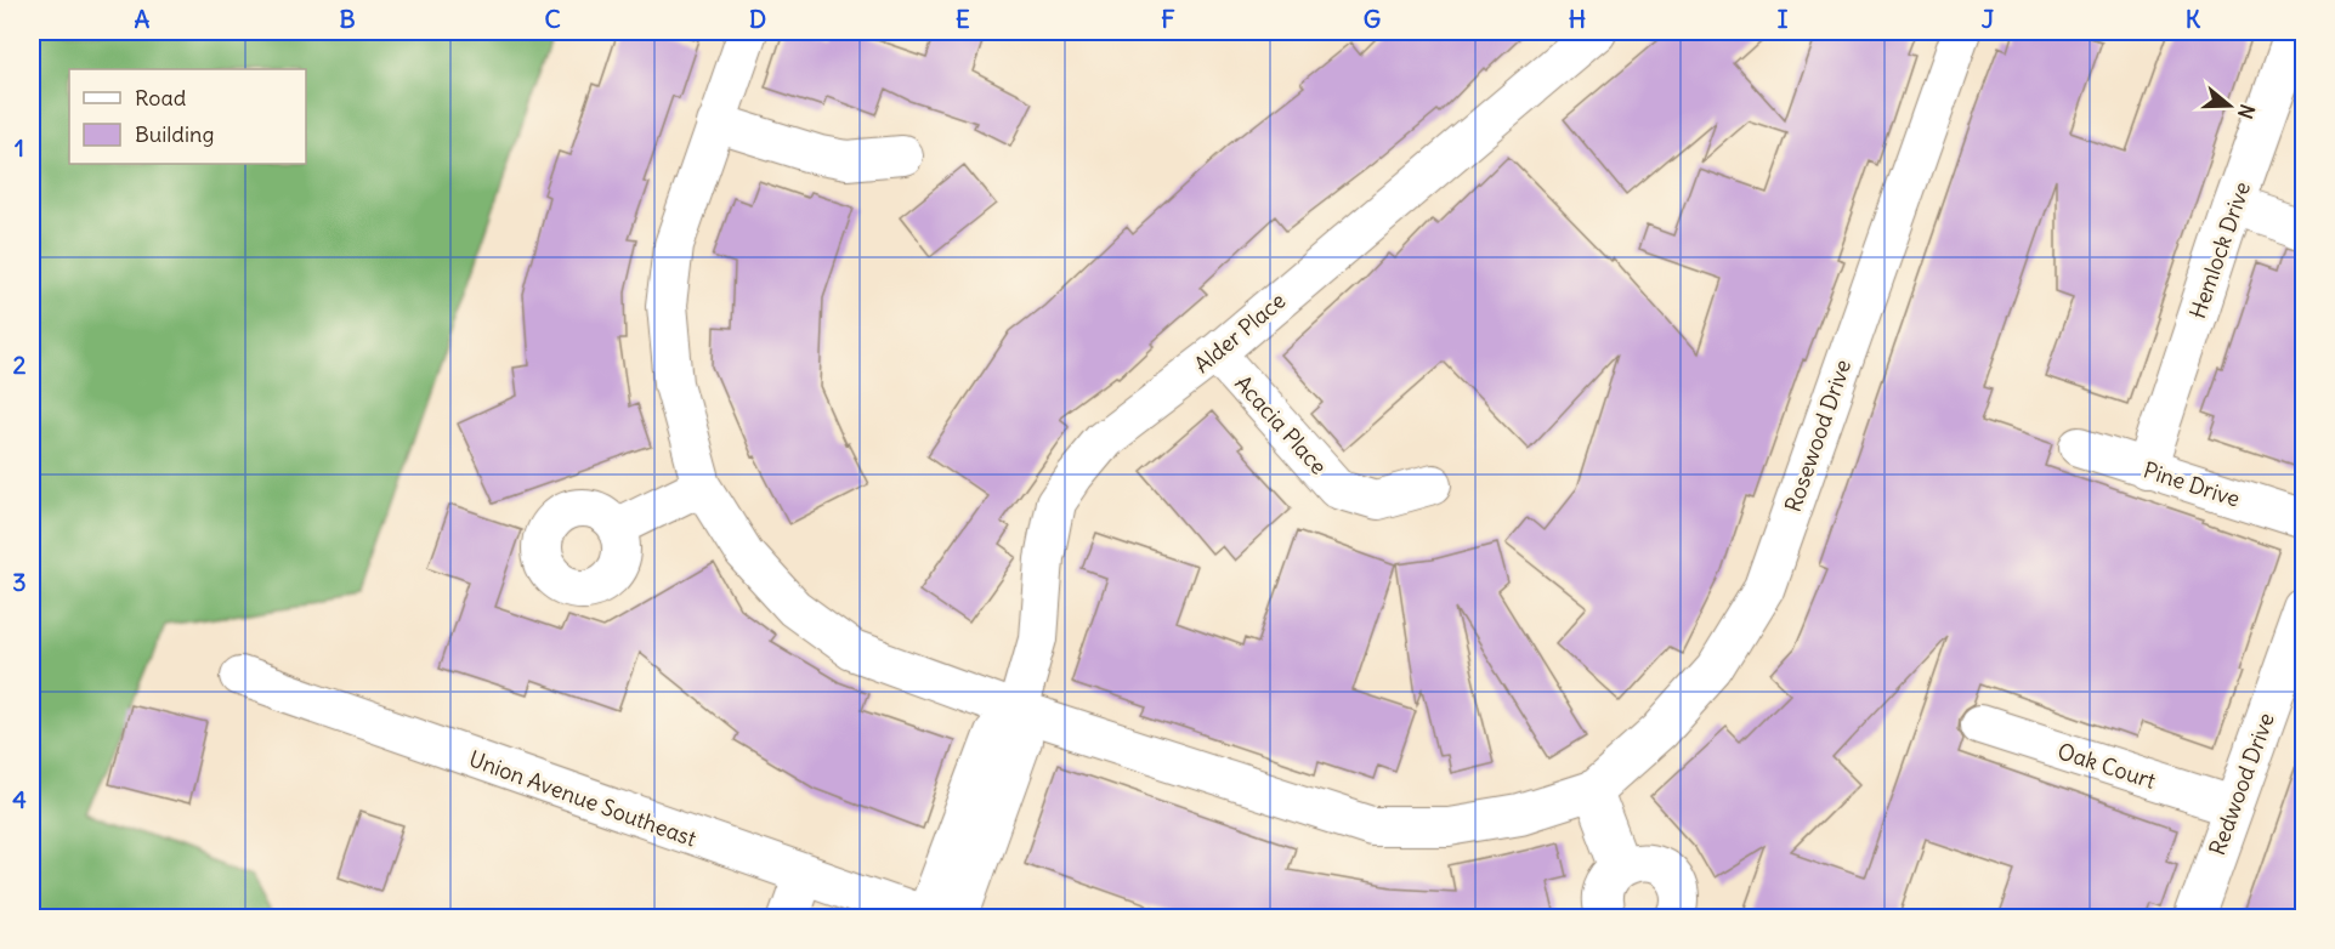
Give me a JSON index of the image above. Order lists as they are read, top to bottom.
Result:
{
  "streets": {
    "street": [
      "Hemlock Drive",
      "Alder Place",
      "Acacia Place",
      "Rosewood Drive",
      "Pine Drive",
      "Oak Court",
      "Redwood Drive",
      "Union Avenue Southeast"
    ]
  },
  "crossings": [
    ["Hemlock Drive", "Pine Drive"],
    ["Alder Place", "Acacia Place"],
    ["Oak Court", "Redwood Drive"]
  ],
  "legend": ["Road", "Building"],
  "north": "right",
  "grid": {
    "columns": [
      "A",
      "B",
      "C",
      "D",
      "E",
      "F",
      "G",
      "H",
      "I",
      "J",
      "K"
    ],
    "rows": [
      "1",
      "2",
      "3",
      "4"
    ]
  }
}
